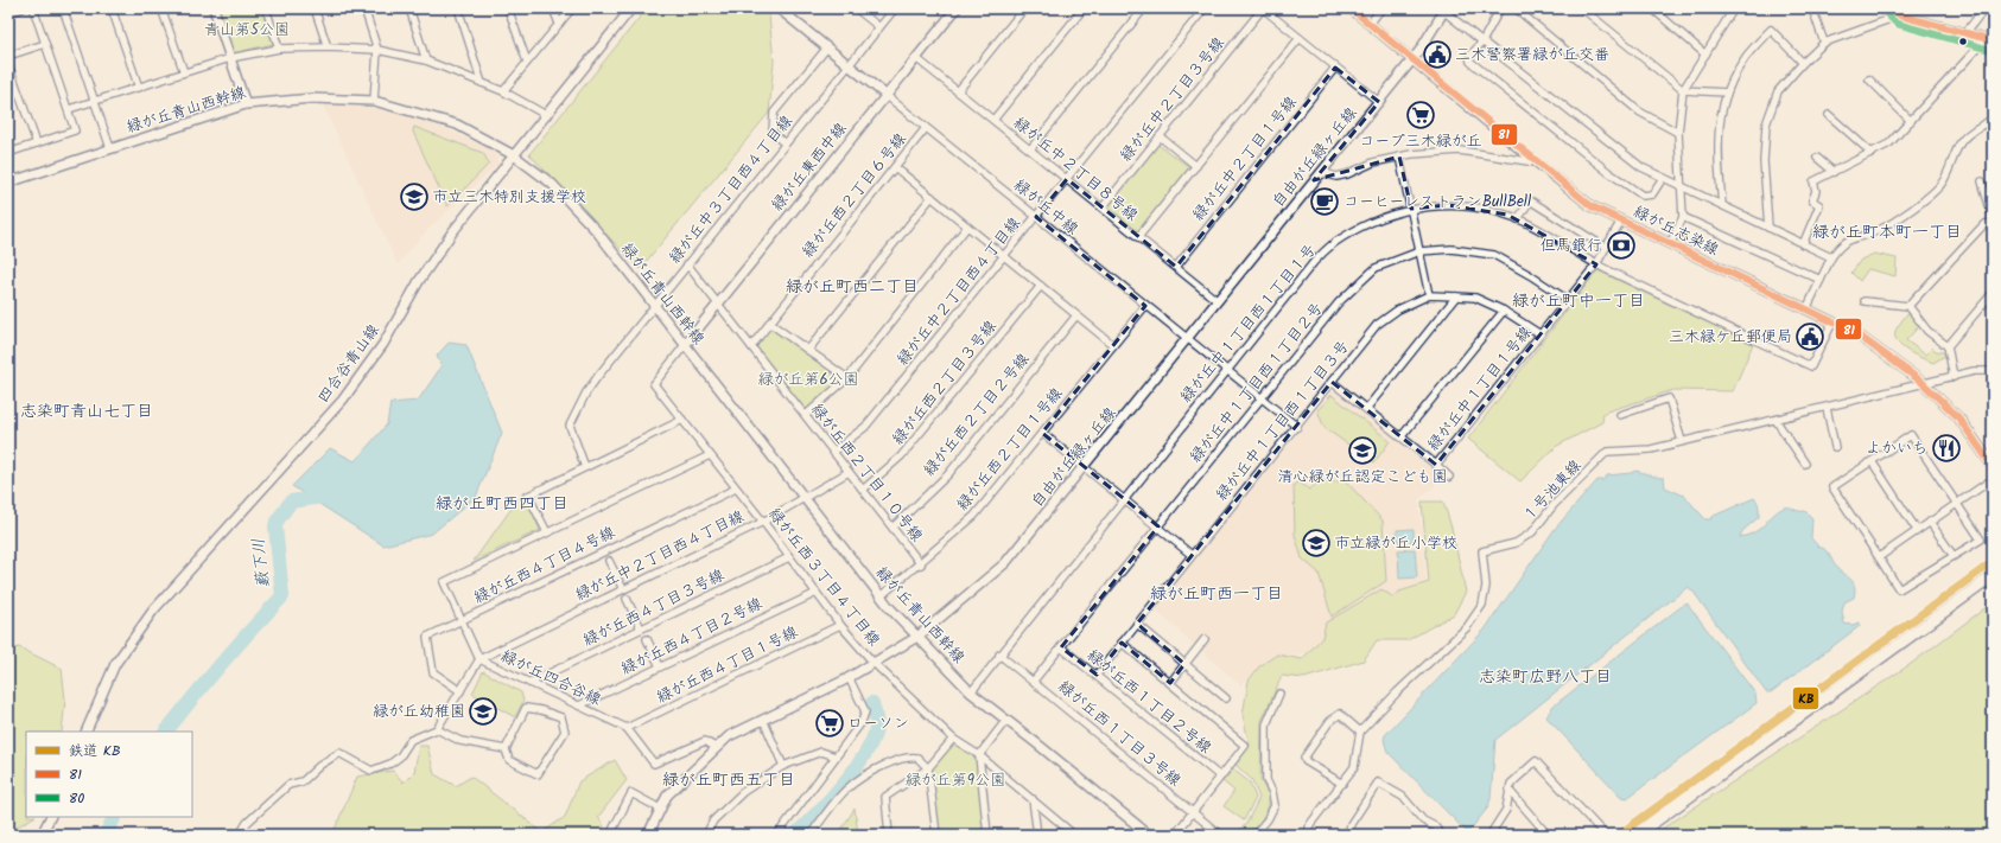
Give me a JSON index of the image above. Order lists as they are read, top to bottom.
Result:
{
  "streets": {
    "street": [
      "緑が丘中２丁目３号線",
      "緑が丘青山西幹線",
      "自由が丘緑ヶ丘線",
      "緑が丘中２丁目１号線",
      "緑が丘東西中線",
      "緑が丘中２丁目８号線",
      "緑が丘中３丁目西４丁目線",
      "緑が丘西２丁目６号線",
      "緑が丘中線",
      "緑が丘志染線",
      "緑が丘中２丁目西４丁目線",
      "緑が丘中１丁目西１丁目１号",
      "四合谷青山線",
      "緑が丘西２丁目３号線",
      "緑が丘中１丁目西１丁目２号",
      "緑が丘中１丁目１号線",
      "緑が丘西２丁目２号線",
      "緑が丘中１丁目西１丁目３号",
      "緑が丘西２丁目１号線",
      "緑が丘西２丁目１０号線",
      "１号池東線",
      "緑が丘西４丁目４号線",
      "緑が丘西３丁目４丁目線",
      "緑が丘西４丁目３号線",
      "緑が丘西４丁目２号線",
      "緑が丘西４丁目１号線",
      "緑が丘四合谷線",
      "緑が丘西１丁目２号線",
      "緑が丘西１丁目３号線"
    ]
  },
  "crossings": [
    ["緑が丘中２丁目３号線", "緑が丘中２丁目８号線"],
    ["緑が丘青山西幹線", "自由が丘緑ヶ丘線"],
    ["緑が丘青山西幹線", "緑が丘東西中線"],
    ["緑が丘青山西幹線", "緑が丘中３丁目西４丁目線"],
    ["緑が丘青山西幹線", "緑が丘中２丁目西４丁目線"],
    ["緑が丘青山西幹線", "緑が丘中１丁目西１丁目１号"],
    ["緑が丘青山西幹線", "四合谷青山線"],
    ["緑が丘青山西幹線", "緑が丘西２丁目１号線"],
    ["緑が丘青山西幹線", "緑が丘西３丁目４丁目線"],
    ["自由が丘緑ヶ丘線", "緑が丘中２丁目８号線"],
    ["自由が丘緑ヶ丘線", "緑が丘中線"],
    ["自由が丘緑ヶ丘線", "緑が丘志染線"],
    ["自由が丘緑ヶ丘線", "緑が丘西３丁目４丁目線"],
    ["自由が丘緑ヶ丘線", "緑が丘四合谷線"],
    ["緑が丘中２丁目１号線", "緑が丘中２丁目８号線"],
    ["緑が丘東西中線", "緑が丘中２丁目８号線"],
    ["緑が丘東西中線", "緑が丘中線"],
    ["緑が丘東西中線", "緑が丘西２丁目１０号線"],
    ["緑が丘東西中線", "緑が丘西３丁目４丁目線"],
    ["緑が丘中２丁目８号線", "緑が丘中２丁目西４丁目線"],
    ["緑が丘中３丁目西４丁目線", "緑が丘中線"],
    ["緑が丘中３丁目西４丁目線", "緑が丘西２丁目１０号線"],
    ["緑が丘西２丁目６号線", "緑が丘中線"],
    ["緑が丘西２丁目６号線", "緑が丘西２丁目１０号線"],
    ["緑が丘中線", "緑が丘中２丁目西４丁目線"],
    ["緑が丘中線", "緑が丘中１丁目西１丁目１号"],
    ["緑が丘中線", "緑が丘中１丁目西１丁目２号"],
    ["緑が丘中線", "緑が丘中１丁目西１丁目３号"],
    ["緑が丘中線", "緑が丘西２丁目１号線"],
    ["緑が丘志染線", "緑が丘中１丁目西１丁目１号"],
    ["緑が丘志染線", "緑が丘中１丁目１号線"],
    ["緑が丘志染線", "１号池東線"],
    ["緑が丘中２丁目西４丁目線", "緑が丘西２丁目１０号線"],
    ["緑が丘中２丁目西４丁目線", "緑が丘西３丁目４丁目線"],
    ["緑が丘中２丁目西４丁目線", "緑が丘四合谷線"],
    ["緑が丘中１丁目西１丁目１号", "緑が丘中１丁目１号線"],
    ["緑が丘中１丁目西１丁目１号", "緑が丘西１丁目３号線"],
    ["緑が丘西２丁目３号線", "緑が丘西２丁目１０号線"],
    ["緑が丘中１丁目西１丁目２号", "緑が丘中１丁目１号線"],
    ["緑が丘中１丁目西１丁目２号", "緑が丘西１丁目２号線"],
    ["緑が丘中１丁目西１丁目２号", "緑が丘西１丁目３号線"],
    ["緑が丘中１丁目１号線", "緑が丘中１丁目西１丁目３号"],
    ["緑が丘西２丁目２号線", "緑が丘西２丁目１０号線"],
    ["緑が丘中１丁目西１丁目３号", "緑が丘西１丁目２号線"],
    ["緑が丘西２丁目１号線", "緑が丘西２丁目１０号線"],
    ["緑が丘西４丁目４号線", "緑が丘西３丁目４丁目線"],
    ["緑が丘西４丁目４号線", "緑が丘四合谷線"],
    ["緑が丘西３丁目４丁目線", "緑が丘西４丁目３号線"],
    ["緑が丘西３丁目４丁目線", "緑が丘西４丁目２号線"],
    ["緑が丘西３丁目４丁目線", "緑が丘西４丁目１号線"],
    ["緑が丘西４丁目３号線", "緑が丘四合谷線"],
    ["緑が丘西４丁目２号線", "緑が丘四合谷線"],
    ["緑が丘西４丁目１号線", "緑が丘四合谷線"]
  ],
  "districts": [
    "緑が丘町本町一丁目",
    "緑が丘町西二丁目",
    "緑が丘町中一丁目",
    "志染町青山七丁目",
    "緑が丘町西四丁目",
    "緑が丘町西一丁目",
    "志染町広野八丁目",
    "緑が丘町西五丁目"
  ],
  "water": ["藪下川"],
  "parks": ["青山第5公園", "緑が丘第6公園", "緑が丘第9公園"],
  "places": {
    "public building": ["三木警察署緑が丘交番", "三木緑ケ丘郵便局"],
    "supermarket": ["コープ三木緑が丘", "ローソン"],
    "school or university": [
      "市立三木特別支援学校",
      "清心緑が丘認定こども園",
      "市立緑が丘小学校",
      "緑が丘幼稚園"
    ],
    "cafe": ["コーヒーレストランBullBell"],
    "bank": ["但馬銀行"],
    "restaurant": ["よかいち"]
  },
  "lines": ["transit line 81", "transit line 80", "rail line KB"],
  "legend": ["鉄道 KB", "81", "80"]
}
